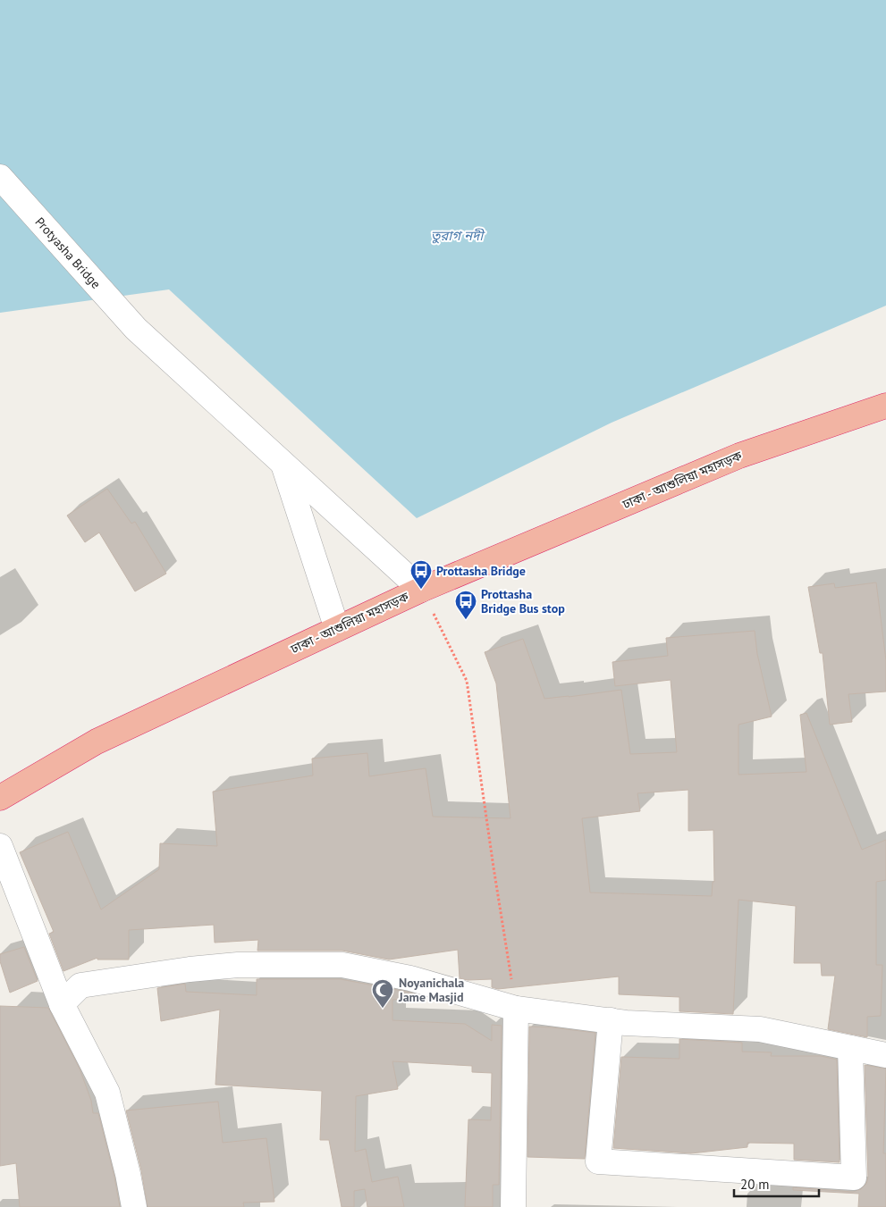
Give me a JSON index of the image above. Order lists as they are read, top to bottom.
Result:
{
  "streets": {
    "highway": ["ঢাকা - আশুলিয়া মহাসড়ক"],
    "street": ["Protyasha Bridge"]
  },
  "crossings": [
    ["Protyasha Bridge", "ঢাকা - আশুলিয়া মহাসড়ক"]
  ],
  "water": ["তুরাগ নদী"],
  "places": {
    "bus stop": ["Prottasha Bridge", "Prottasha Bridge Bus stop"],
    "mosque": ["Noyanichala Jame Masjid"]
  },
  "scale_bar": "20 m"
}
